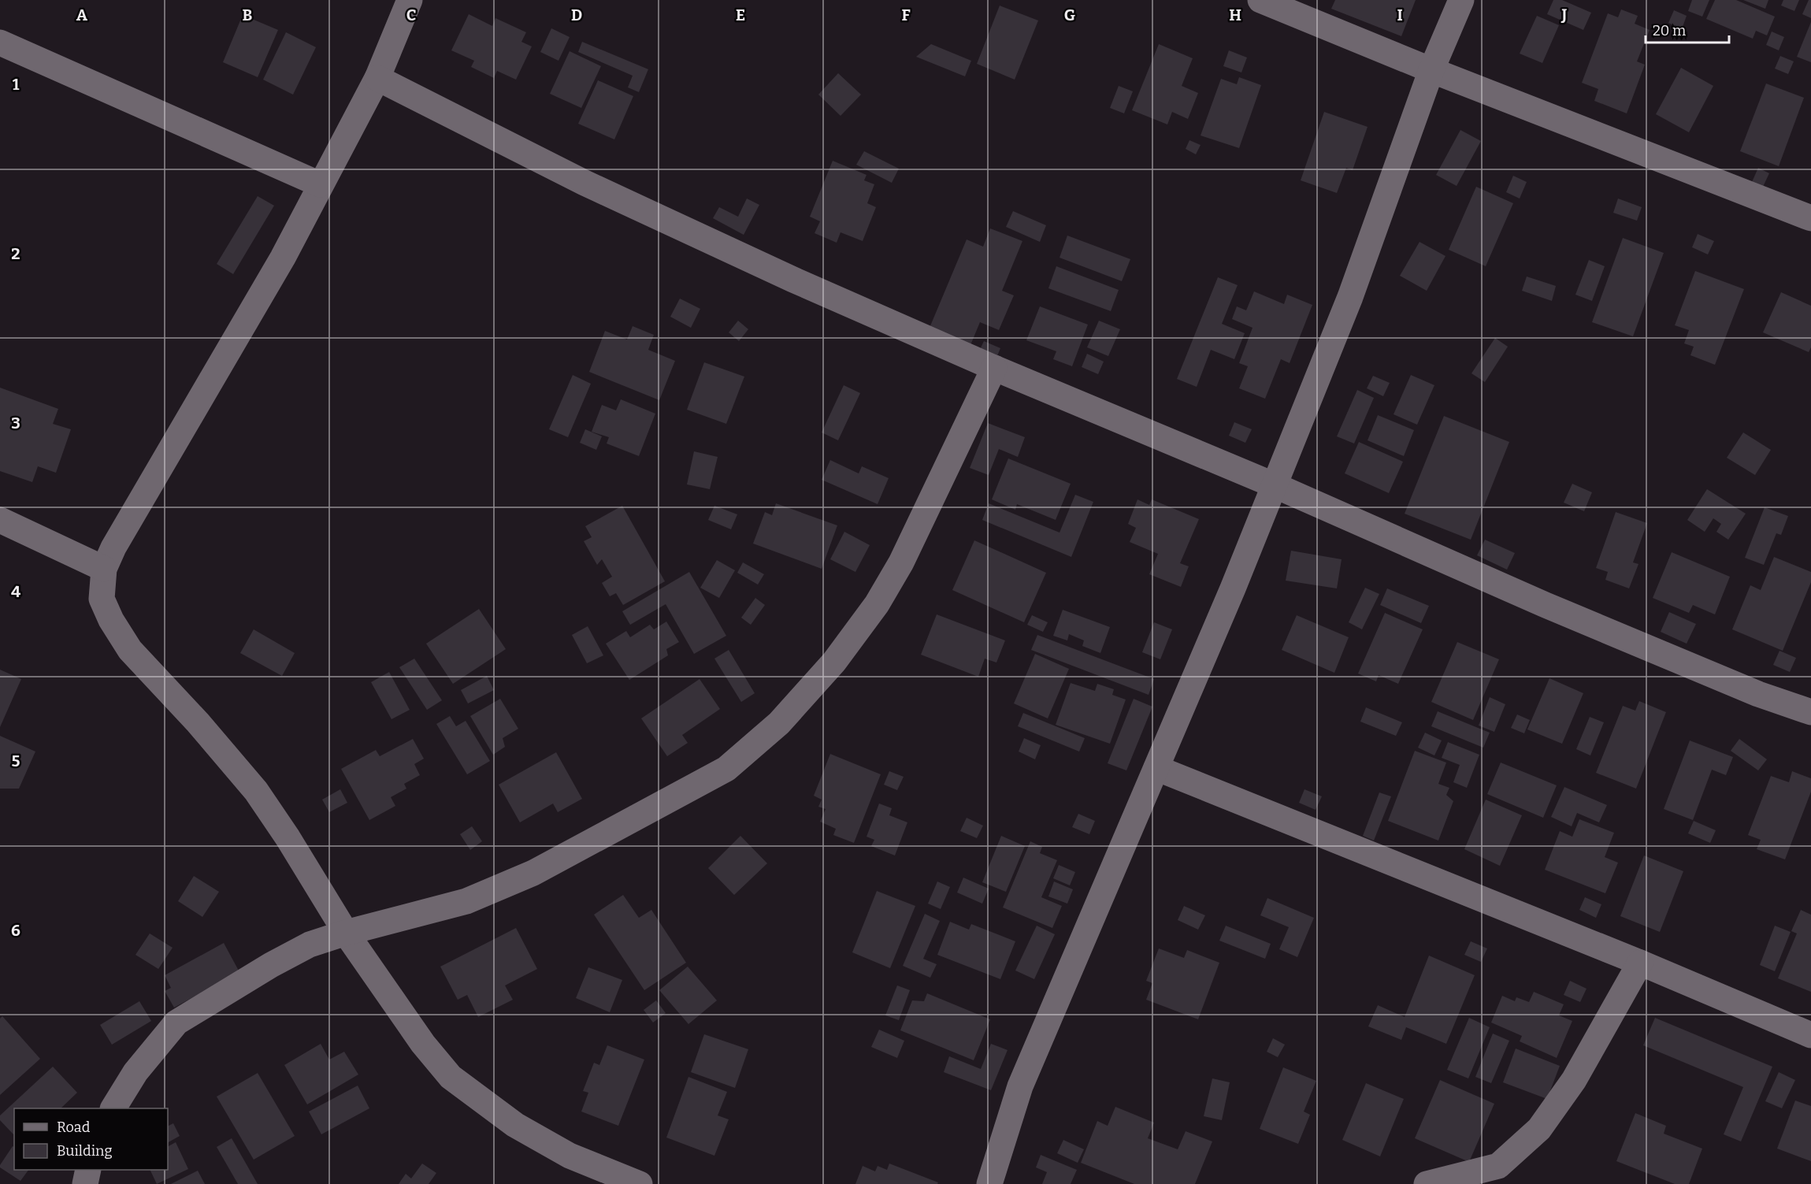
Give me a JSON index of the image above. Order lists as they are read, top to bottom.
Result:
{
  "legend": ["Road", "Building"],
  "scale_bar": "20 m",
  "grid": {
    "columns": [
      "A",
      "B",
      "C",
      "D",
      "E",
      "F",
      "G",
      "H",
      "I",
      "J"
    ],
    "rows": [
      "1",
      "2",
      "3",
      "4",
      "5",
      "6"
    ]
  }
}
